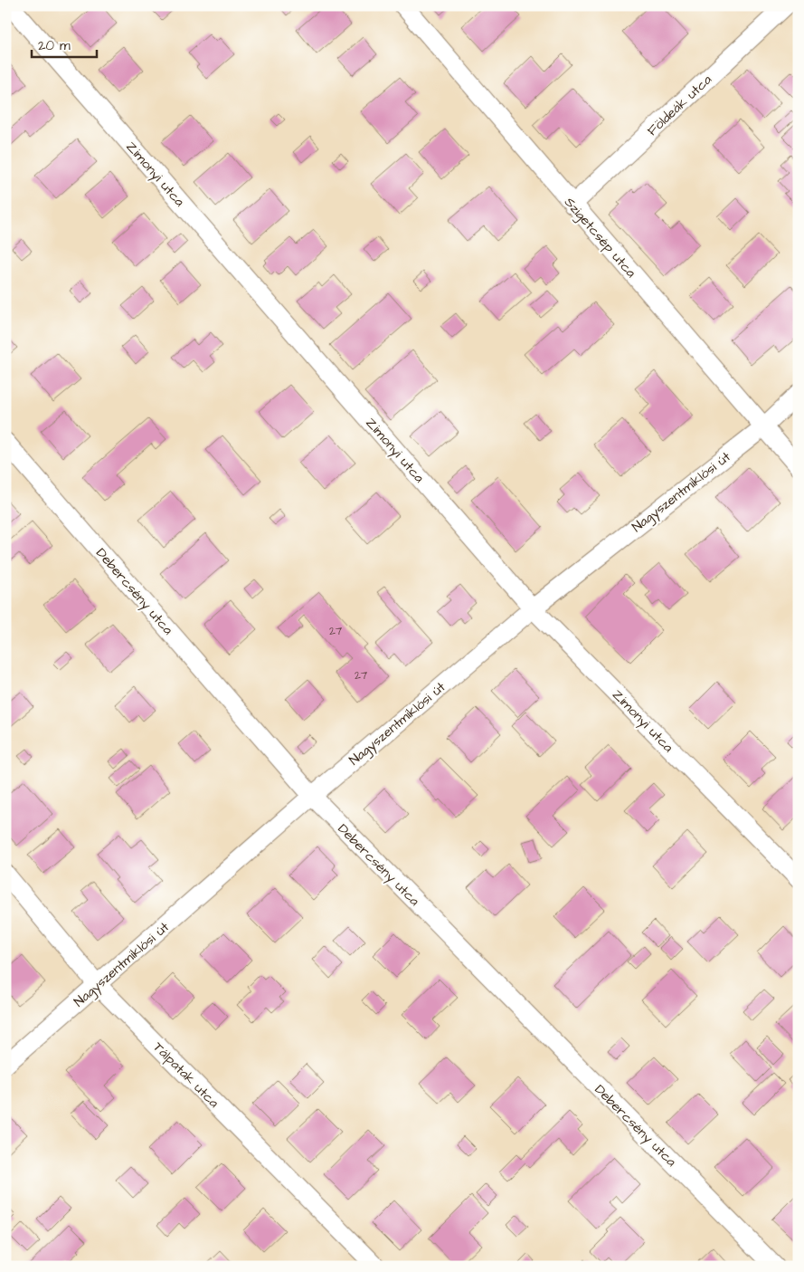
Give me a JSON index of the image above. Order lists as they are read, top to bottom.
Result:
{
  "streets": {
    "street": [
      "Földeák utca",
      "Zimonyi utca",
      "Szigetcsép utca",
      "Nagyszentmiklósi út",
      "Debercsény utca",
      "Tálpatak utca"
    ]
  },
  "crossings": [
    ["Földeák utca", "Szigetcsép utca"],
    ["Zimonyi utca", "Nagyszentmiklósi út"],
    ["Szigetcsép utca", "Nagyszentmiklósi út"],
    ["Nagyszentmiklósi út", "Debercsény utca"],
    ["Nagyszentmiklósi út", "Tálpatak utca"]
  ],
  "house_numbers": ["27", "27"],
  "scale_bar": "20 m"
}
